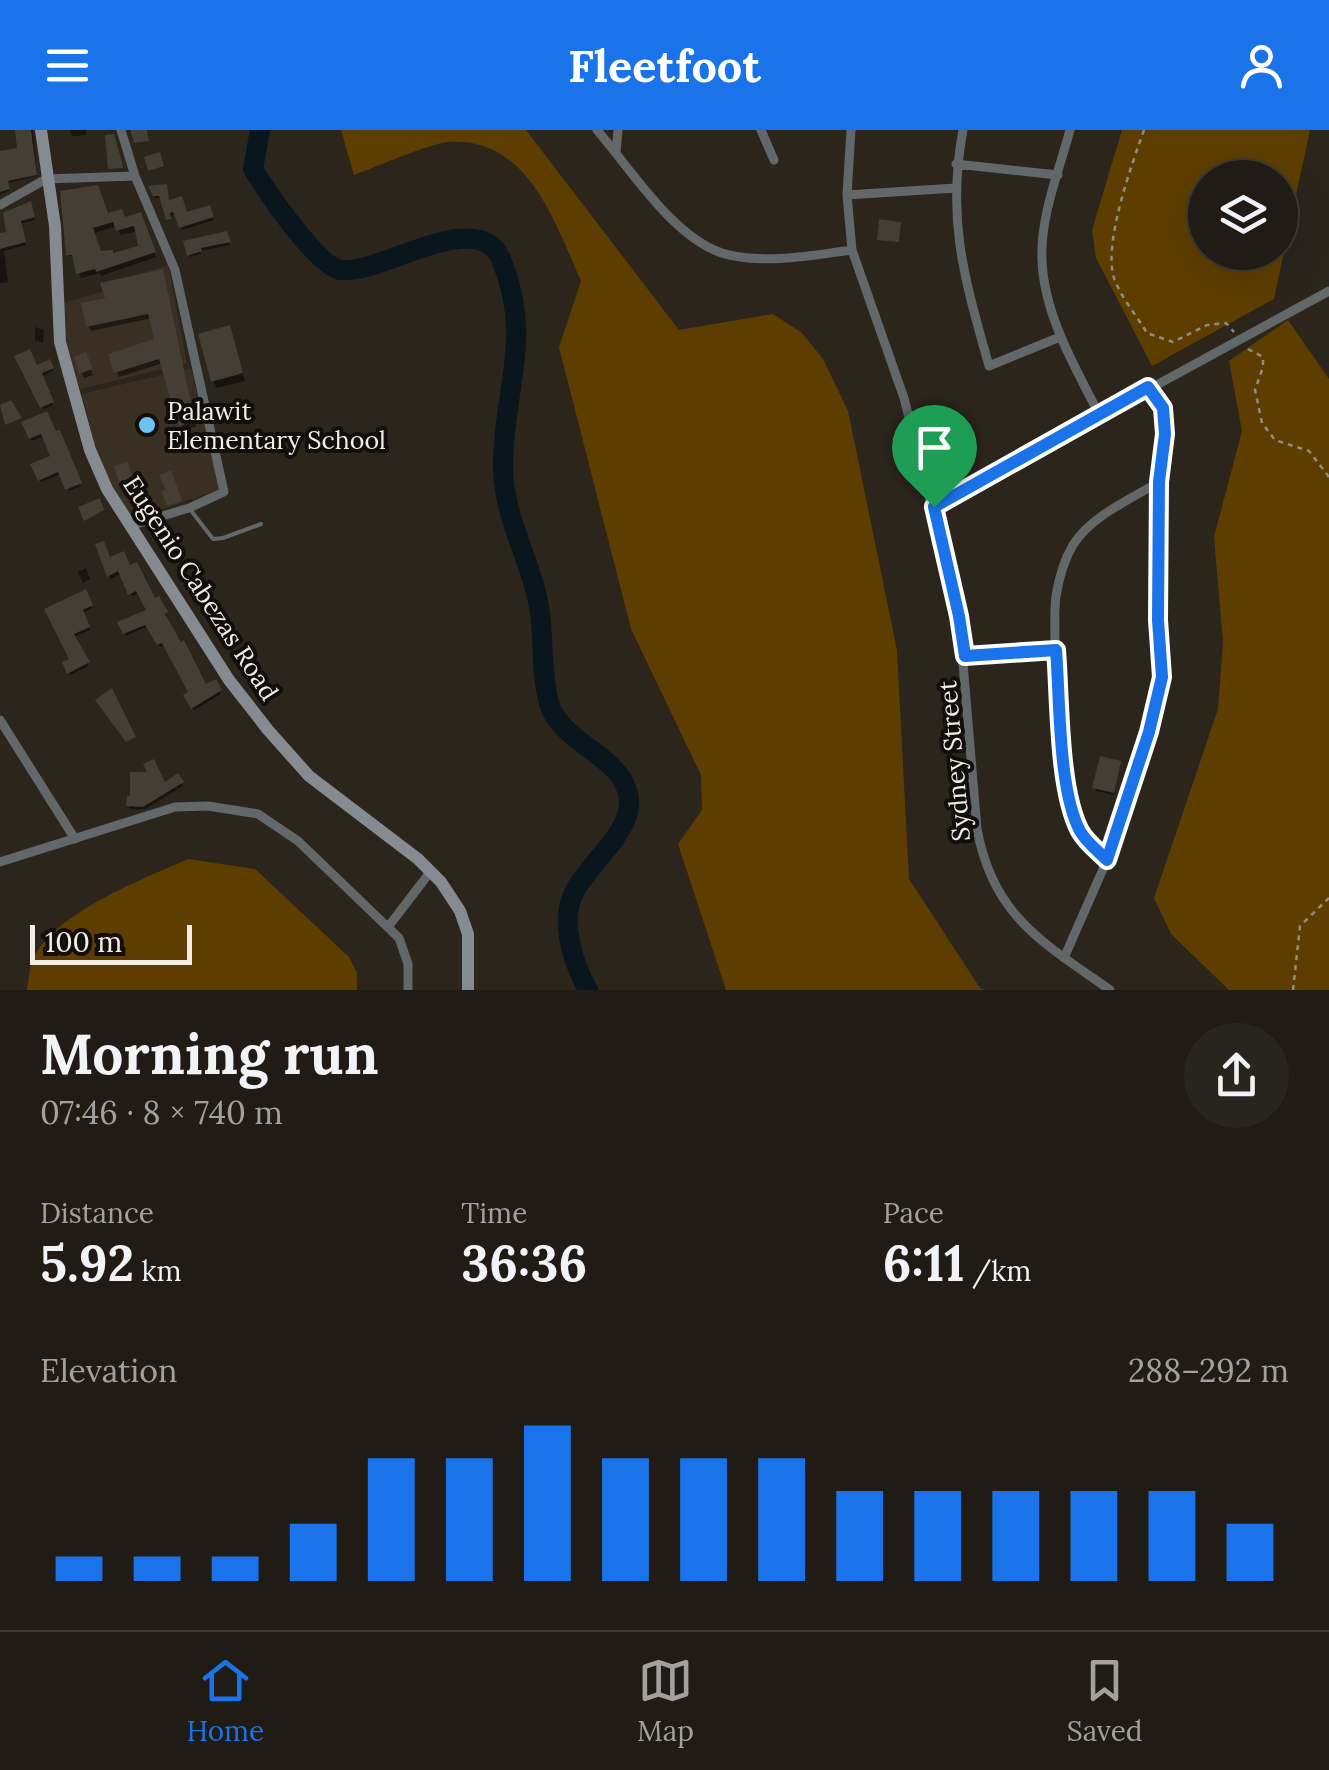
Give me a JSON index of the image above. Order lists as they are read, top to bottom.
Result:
{
  "streets": {
    "street": ["Eugenio Cabezas Road", "Sydney Street"]
  },
  "places": ["Palawit Elementary School"],
  "scale_bar": "100 m",
  "page": {
    "header": "Fleetfoot",
    "scale": "100 m",
    "heading": ["Morning run", "07:46 · 8 × 740 m"],
    "stats": [
      ["Distance", "5.92 km"],
      ["Time", "36:36"],
      ["Pace", "6:11 /km"]
    ],
    "chart": ["Elevation", "288–292 m"],
    "tabs": ["Home", "Map", "Saved"]
  }
}
